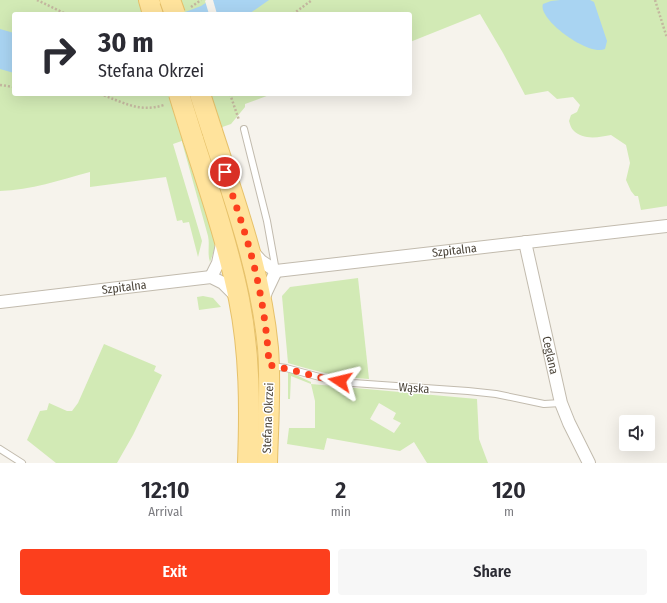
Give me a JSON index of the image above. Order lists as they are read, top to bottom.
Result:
{
  "streets": {
    "main road": ["Stefana Okrzei"],
    "street": ["Szpitalna", "Ceglana"],
    "lane": ["Wąska"]
  },
  "crossings": [
    ["Szpitalna", "Ceglana"],
    ["Ceglana", "Wąska"],
    ["Wąska", "Stefana Okrzei"]
  ],
  "page": {
    "turn": ["30 m", "Stefana Okrzei"],
    "eta": [
      "12:10",
      "Arrival",
      "2",
      "min",
      "120",
      "m"
    ],
    "buttons": ["Exit", "Share"]
  }
}
